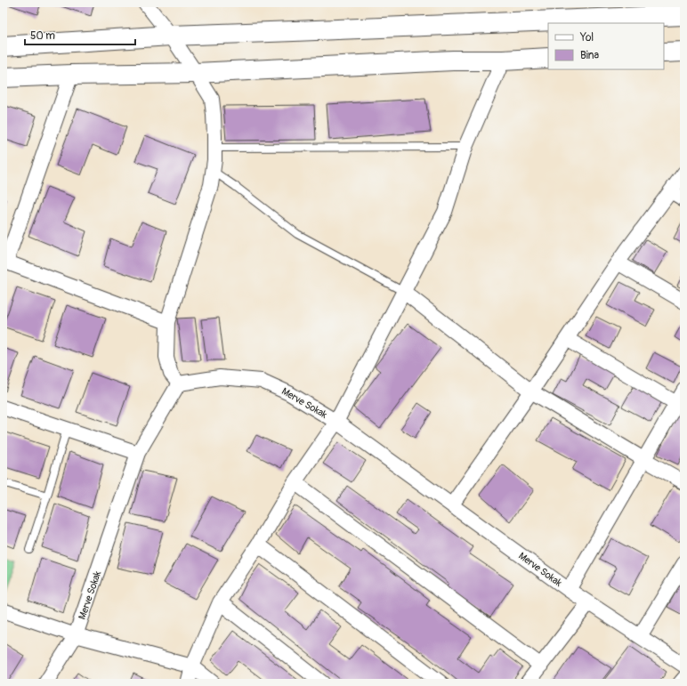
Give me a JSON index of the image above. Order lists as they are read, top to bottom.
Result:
{
  "streets": {
    "street": ["Merve Sokak"]
  },
  "legend": ["Yol", "Bina"],
  "scale_bar": "50 m"
}
